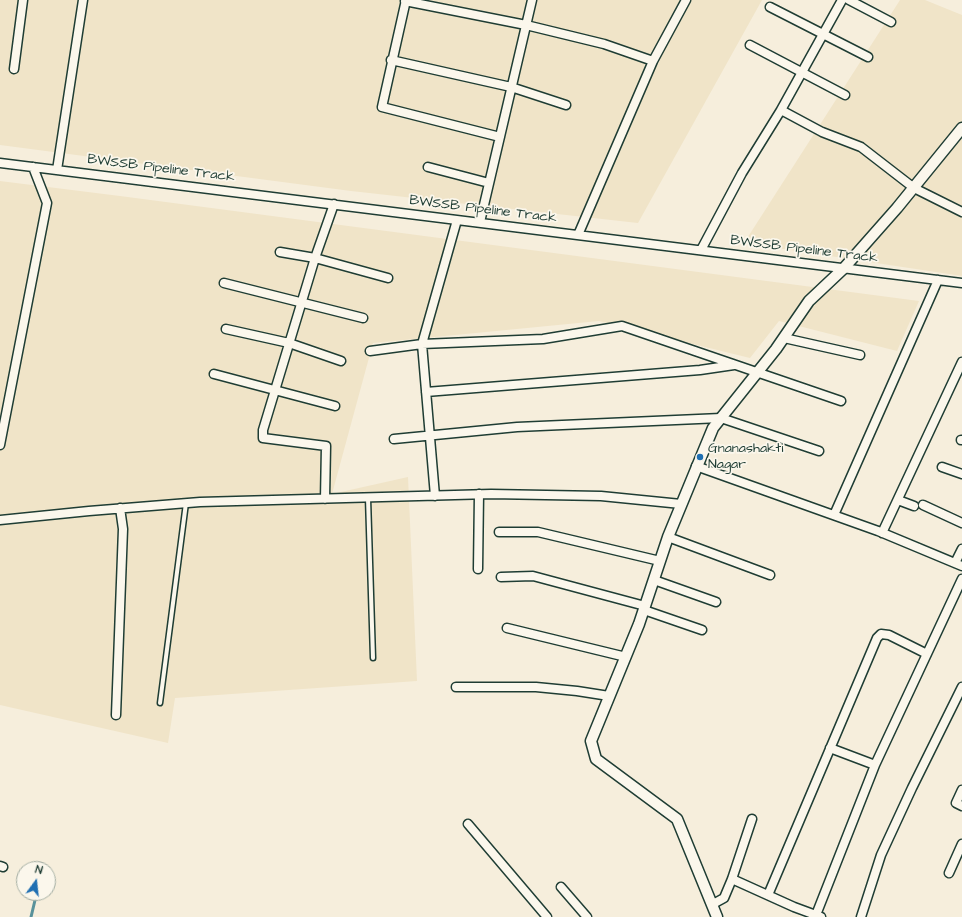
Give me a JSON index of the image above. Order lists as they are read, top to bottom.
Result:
{
  "streets": {
    "street": ["BWSSB Pipeline Track"]
  },
  "places": ["Gnanashakti Nagar"],
  "north": "top"
}
